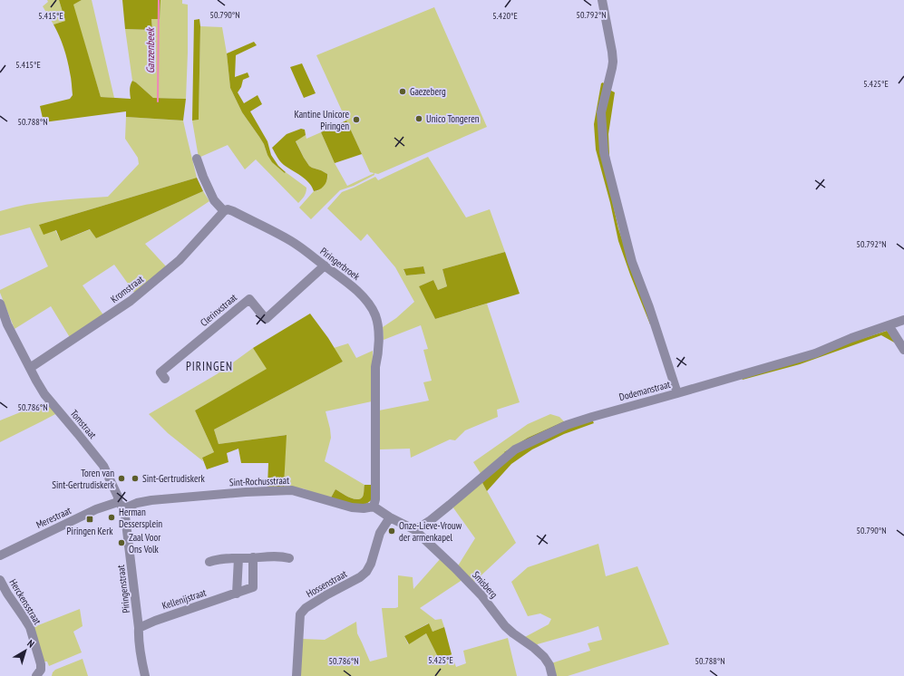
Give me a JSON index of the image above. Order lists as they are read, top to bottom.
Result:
{
  "streets": {
    "street": [
      "Piringerbroek",
      "Kromstraat",
      "Clerinxstraat",
      "Dodemanstraat",
      "Tomstraat",
      "Sint-Rochusstraat",
      "Merestraat",
      "Hossenstraat",
      "Smisberg",
      "Piringenstraat",
      "Kellenijstraat",
      "Herckensstraat"
    ]
  },
  "crossings": [
    ["Piringerbroek", "Kromstraat"],
    ["Piringerbroek", "Clerinxstraat"],
    ["Piringerbroek", "Sint-Rochusstraat"],
    ["Kromstraat", "Tomstraat"],
    ["Dodemanstraat", "Smisberg"],
    ["Tomstraat", "Merestraat"],
    ["Sint-Rochusstraat", "Piringenstraat"],
    ["Hossenstraat", "Smisberg"],
    ["Piringenstraat", "Kellenijstraat"]
  ],
  "districts": ["PIRINGEN"],
  "water": ["Ganzenbeek"],
  "places": {
    "other": [
      "Gaezeberg",
      "Unico Tongeren",
      "Kantine Unicore Piringen",
      "Toren van Sint-Gertrudiskerk",
      "Sint-Gertrudiskerk",
      "Herman Dessersplein",
      "Onze-Lieve-Vrouw der armenkapel",
      "Zaal Voor Ons Volk"
    ],
    "transit": ["Piringen Kerk"]
  },
  "north": "top right",
  "coordinates": [
    "50.790°N",
    "50.792°N",
    "5.420°E",
    "5.415°E",
    "5.425°E",
    "50.788°N",
    "50.786°N"
  ]
}
